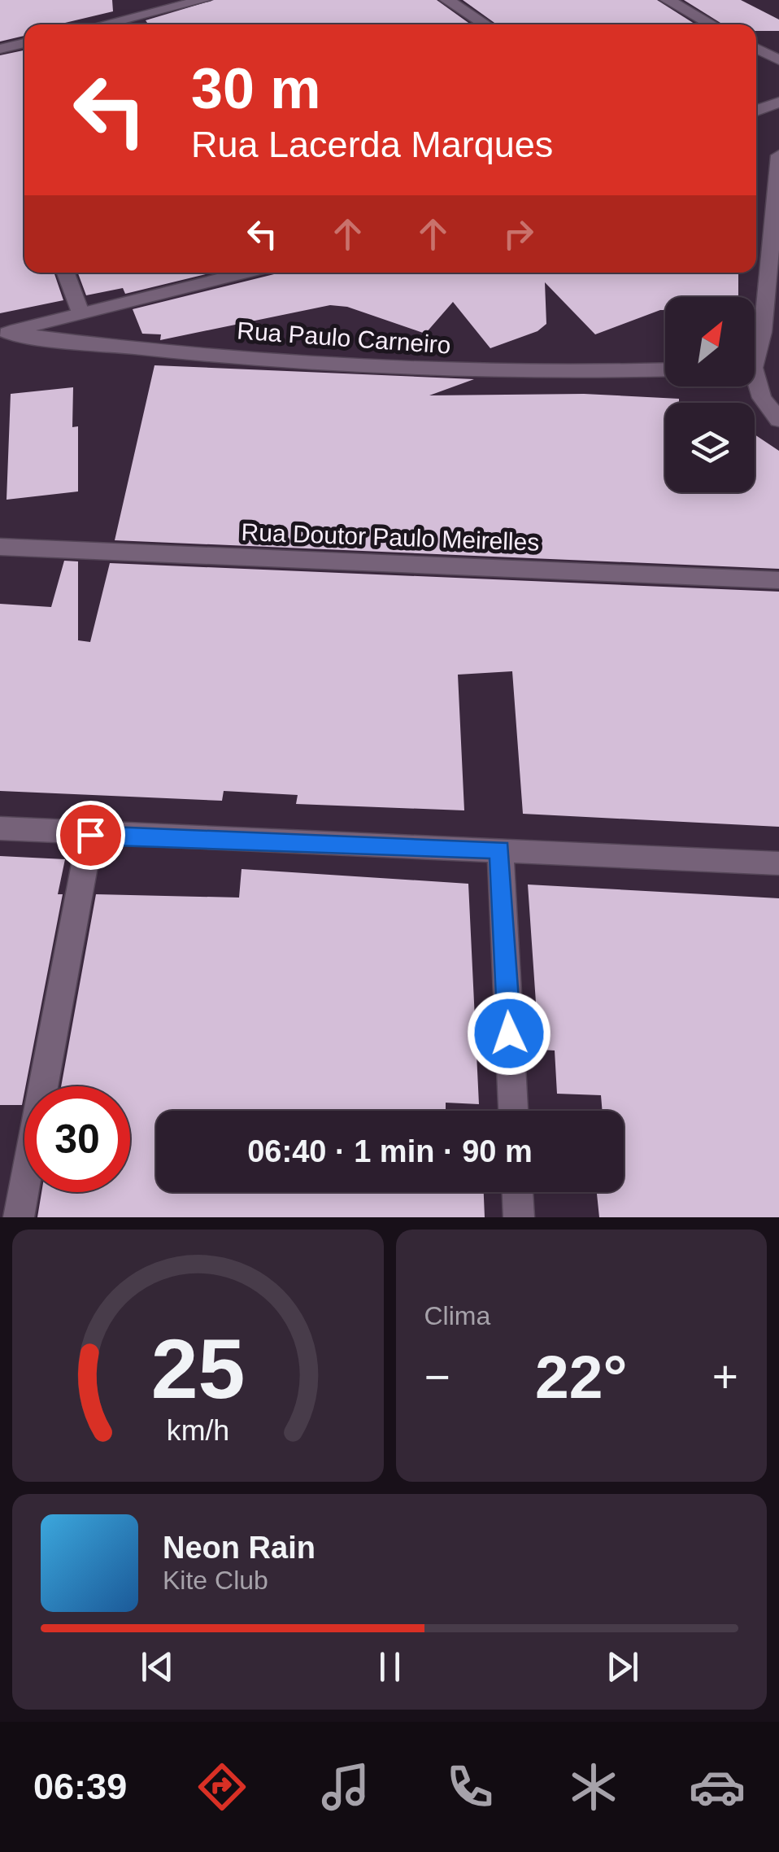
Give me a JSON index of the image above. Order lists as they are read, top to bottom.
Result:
{
  "streets": {
    "street": ["Rua Paulo Carneiro", "Rua Doutor Paulo Meirelles"]
  },
  "north": "top right",
  "page": {
    "turn": ["30 m", "Rua Lacerda Marques"],
    "limit": "30",
    "trip": "06:40 · 1 min · 90 m",
    "tile": "Clima",
    "heat": ["−", "22°", "+"],
    "song": ["Neon Rain", "Kite Club"],
    "tabs": "06:39",
    "gauge": ["25", "km/h"]
  }
}
